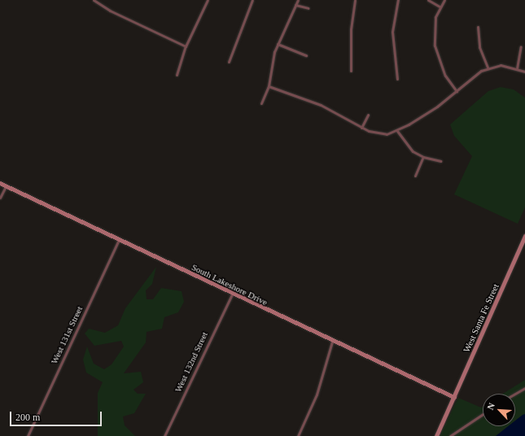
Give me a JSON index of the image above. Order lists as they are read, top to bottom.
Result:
{
  "streets": {
    "street": [
      "South Lakeshore Drive",
      "West Santa Fe Street",
      "West 131st Street",
      "West 132nd Street"
    ]
  },
  "crossings": [
    ["South Lakeshore Drive", "West Santa Fe Street"],
    ["South Lakeshore Drive", "West 131st Street"],
    ["South Lakeshore Drive", "West 132nd Street"]
  ],
  "scale_bar": "200 m",
  "north": "top left"
}
